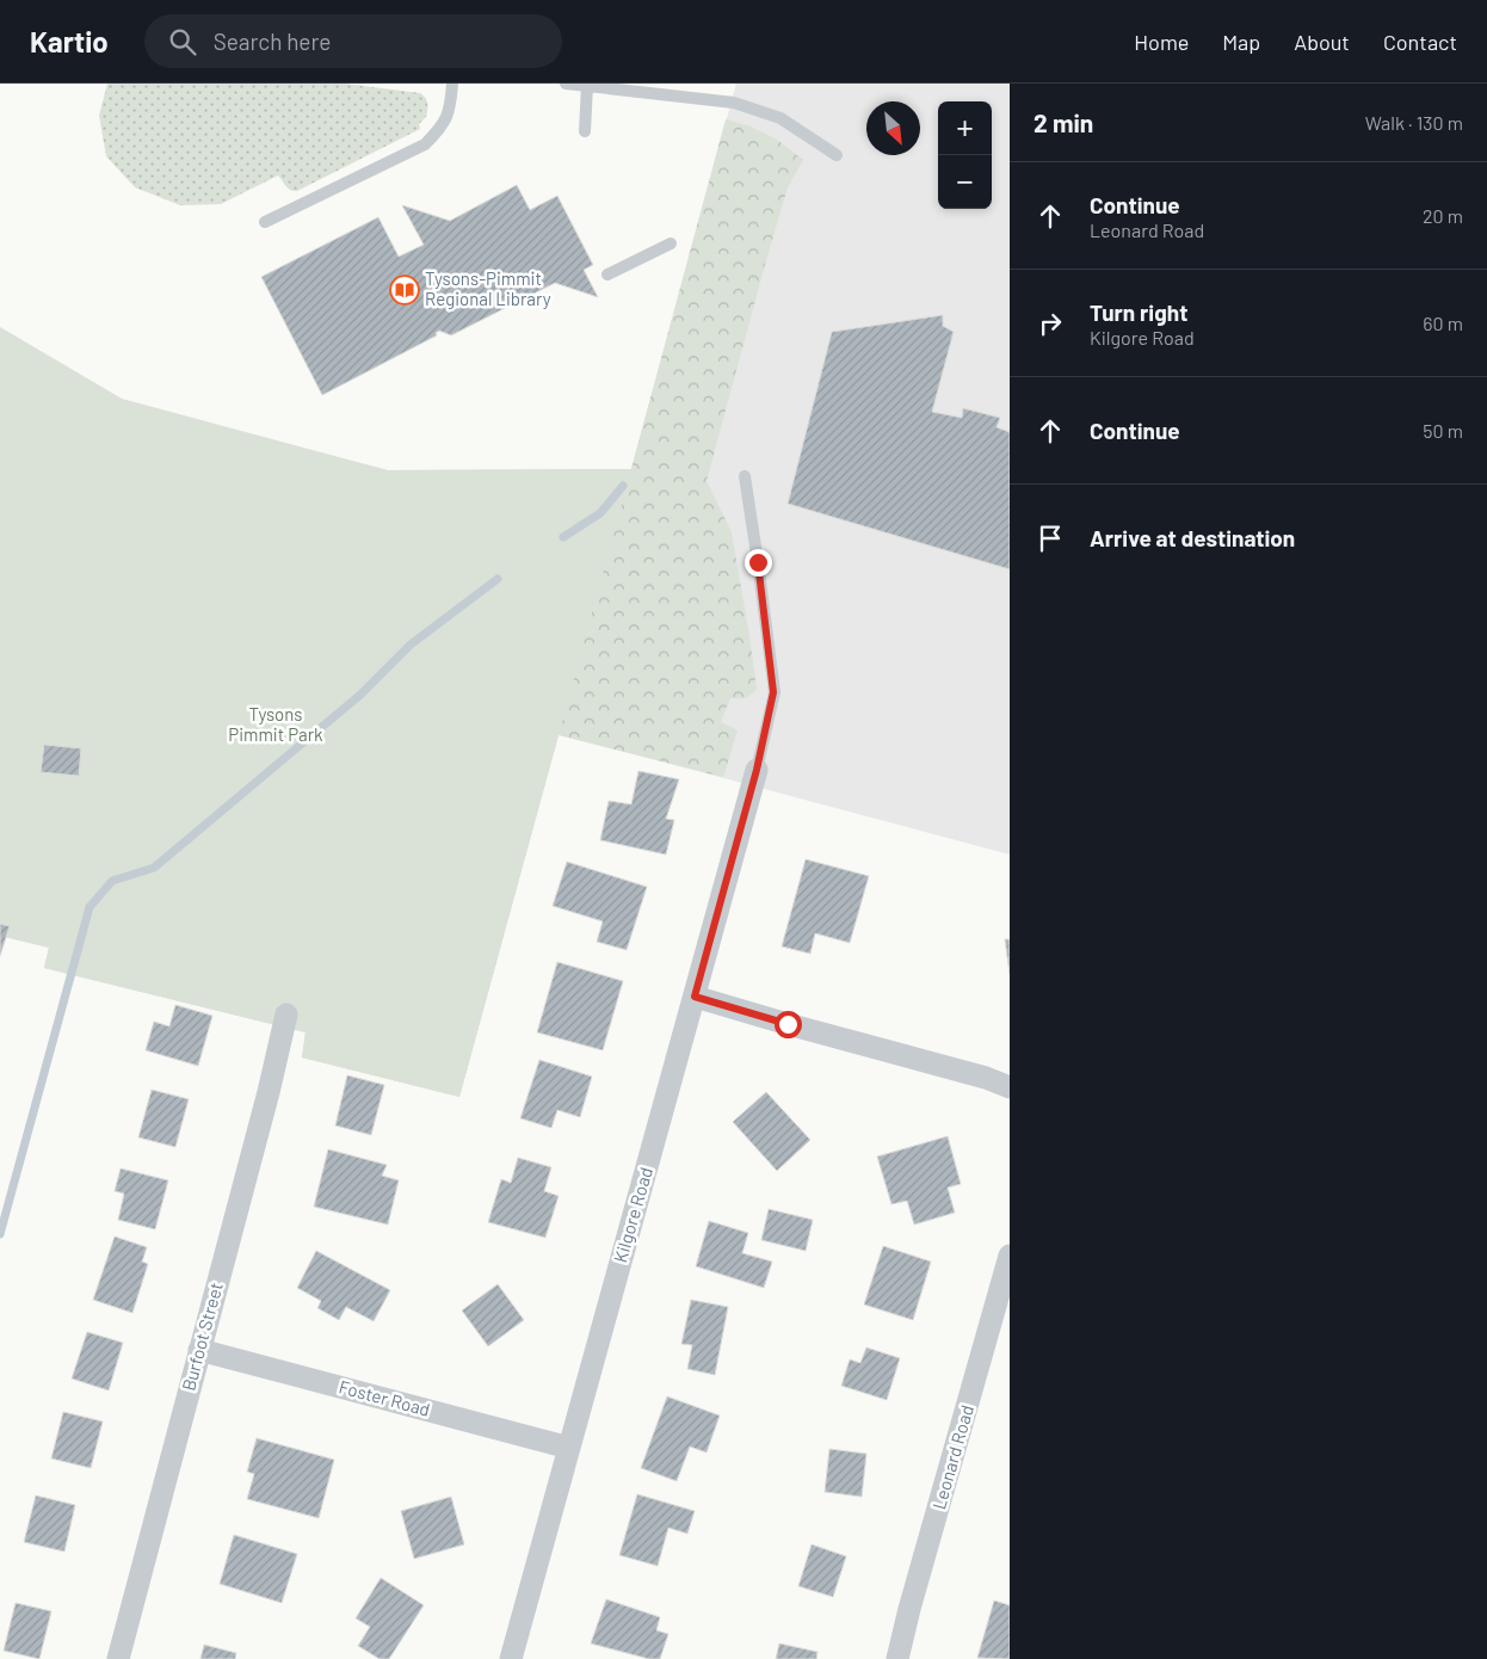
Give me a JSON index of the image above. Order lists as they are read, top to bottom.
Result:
{
  "streets": {
    "street": [
      "Kilgore Road",
      "Burfoot Street",
      "Foster Road",
      "Leonard Road"
    ]
  },
  "crossings": [
    ["Kilgore Road", "Foster Road"],
    ["Burfoot Street", "Foster Road"]
  ],
  "parks": ["Tysons Pimmit Park"],
  "places": {
    "library": ["Tysons-Pimmit Regional Library"]
  },
  "north": "bottom right",
  "page": {
    "header": "Kartio",
    "search": "Search here",
    "nav": [
      "Home",
      "Map",
      "About",
      "Contact"
    ],
    "heading": ["2 min", "Walk · 130 m"],
    "map_buttons": ["+", "−"],
    "list": [
      ["Continue", "Leonard Road", "20 m"],
      ["Turn right", "Kilgore Road", "60 m"],
      ["Continue", "50 m"],
      "Arrive at destination"
    ]
  }
}
